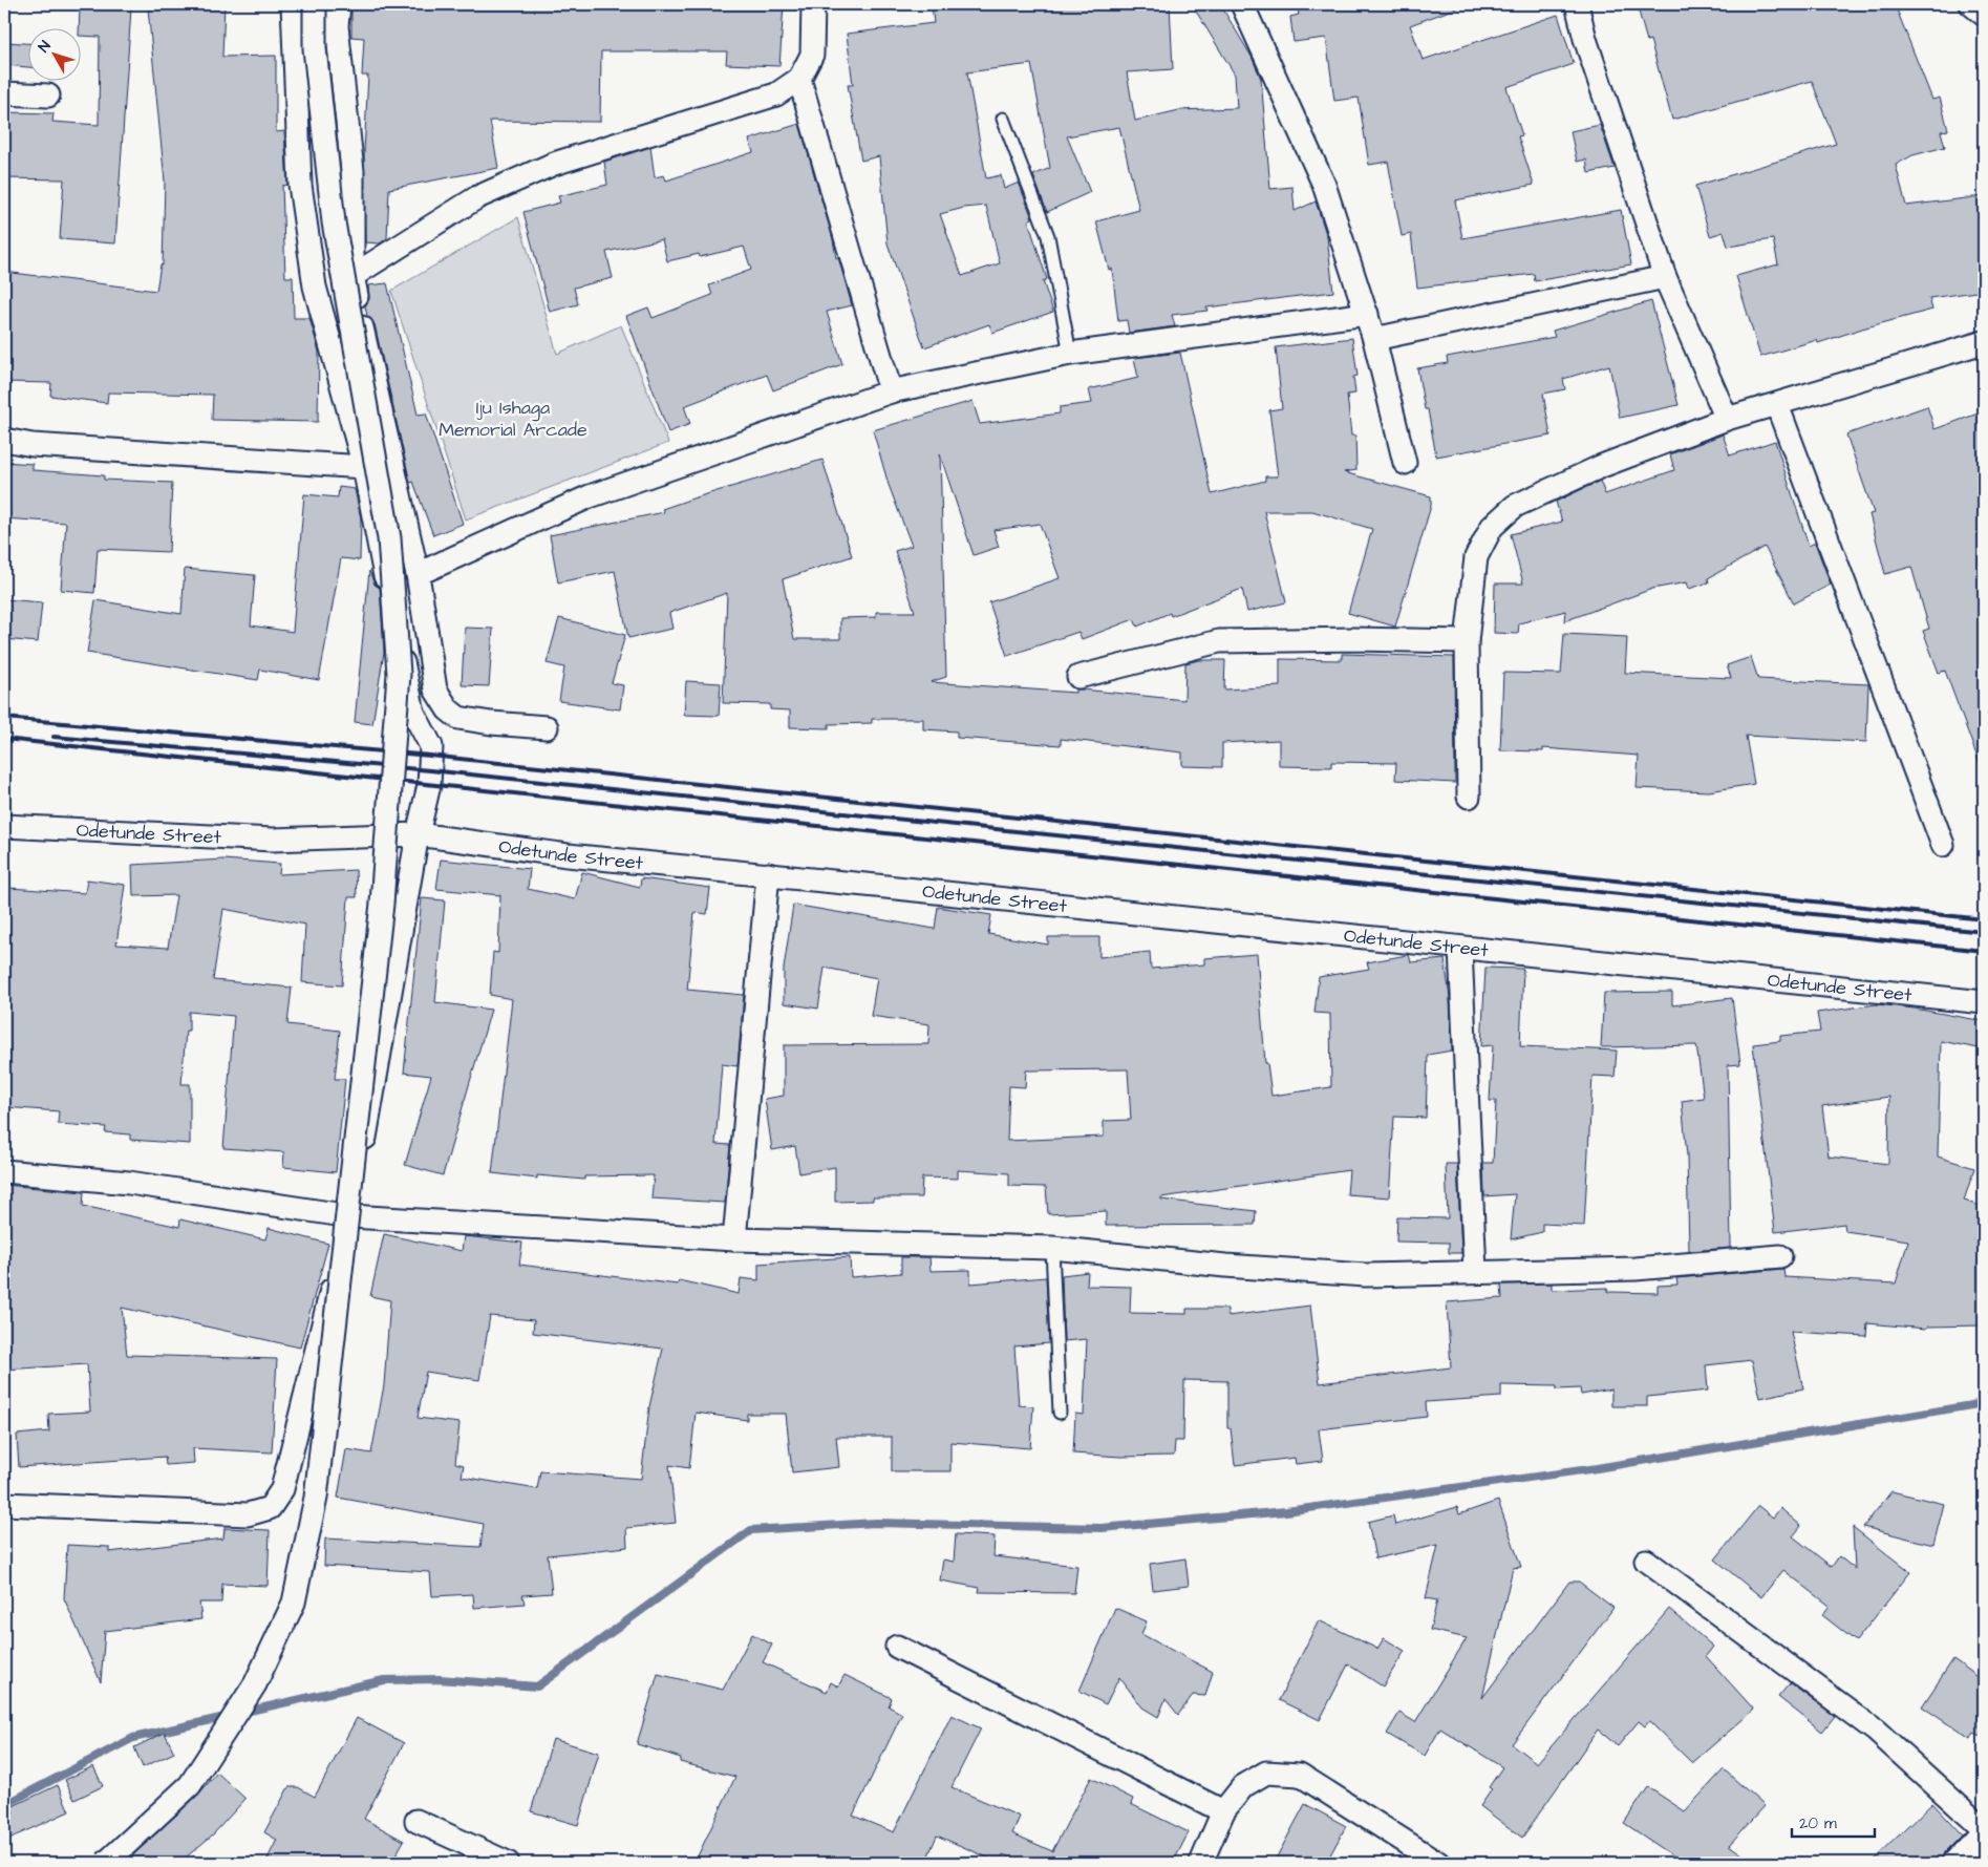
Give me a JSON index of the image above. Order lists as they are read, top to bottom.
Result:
{
  "streets": {
    "street": ["Odetunde Street"]
  },
  "parks": ["Iju Ishaga Memorial Arcade"],
  "scale_bar": "20 m",
  "north": "top left"
}
